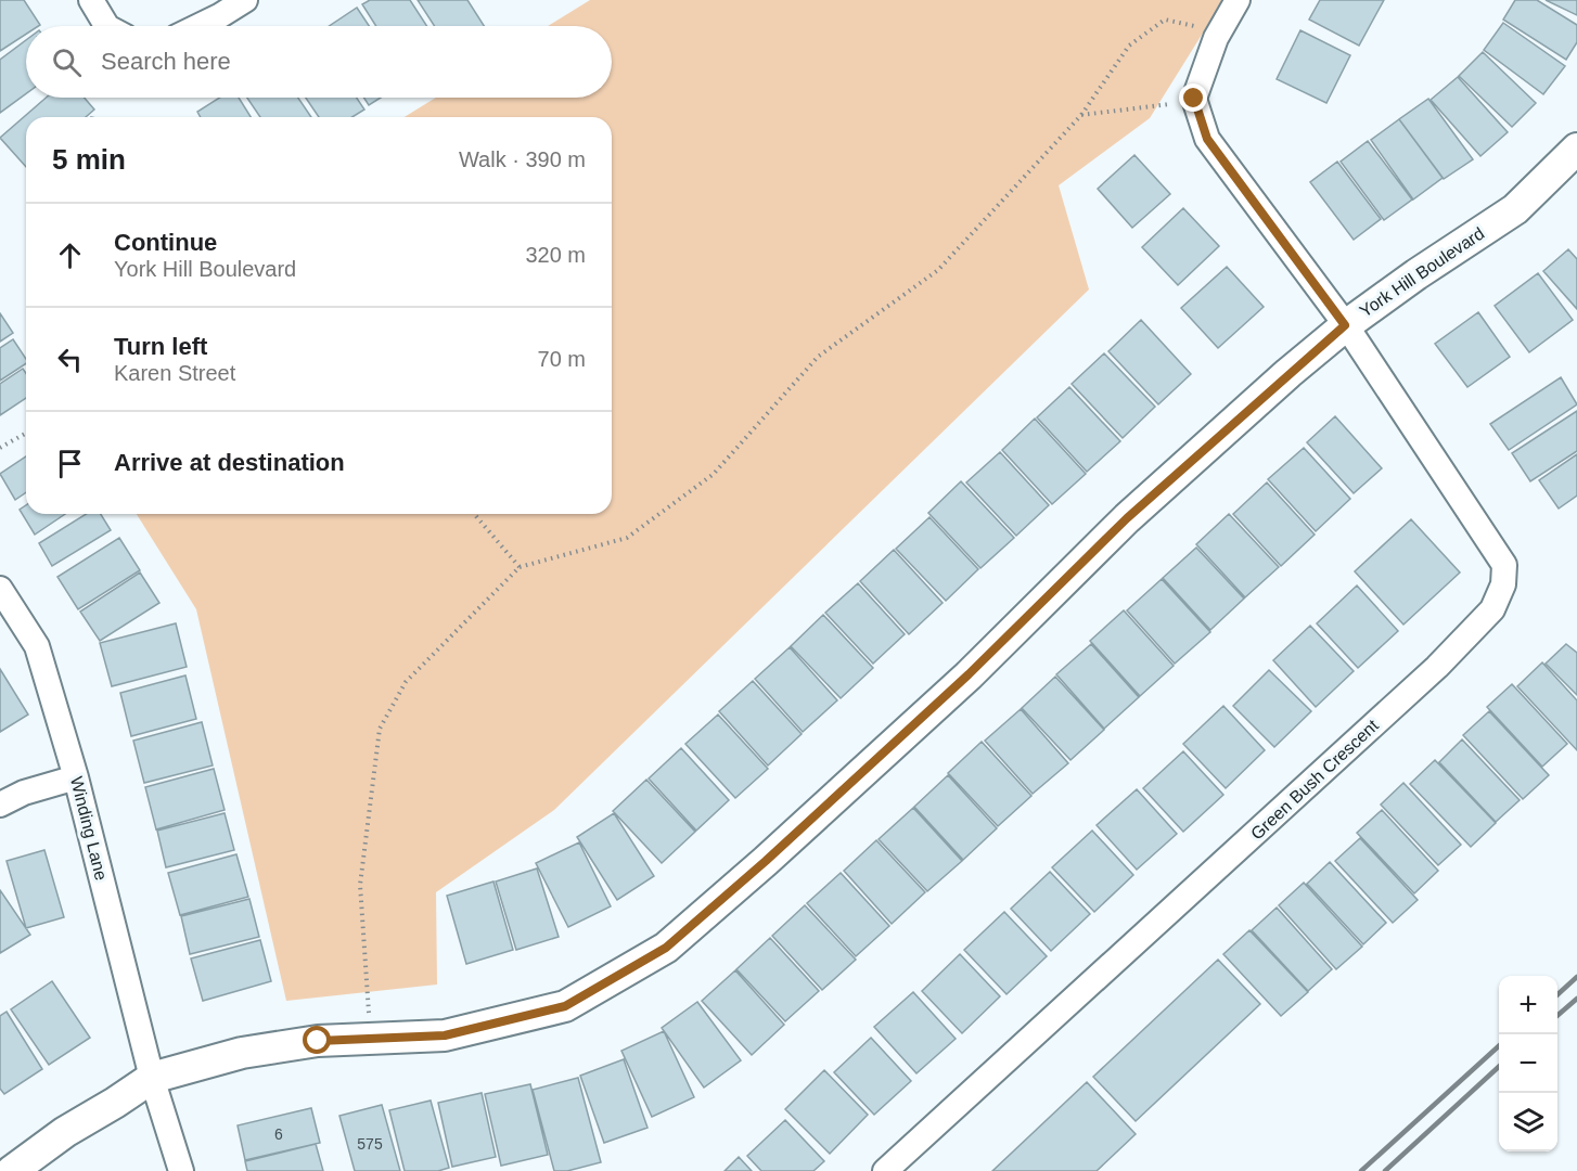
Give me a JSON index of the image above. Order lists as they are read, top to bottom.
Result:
{
  "streets": {
    "street": ["York Hill Boulevard", "Green Bush Crescent", "Winding Lane"]
  },
  "crossings": [
    ["York Hill Boulevard", "Green Bush Crescent"],
    ["York Hill Boulevard", "Winding Lane"]
  ],
  "house_numbers": ["6", "575"],
  "page": {
    "search": "Search here",
    "heading": ["5 min", "Walk · 390 m"],
    "list": [
      ["Continue", "York Hill Boulevard", "320 m"],
      ["Turn left", "Karen Street", "70 m"],
      "Arrive at destination"
    ],
    "map_buttons": ["+", "−"]
  }
}
